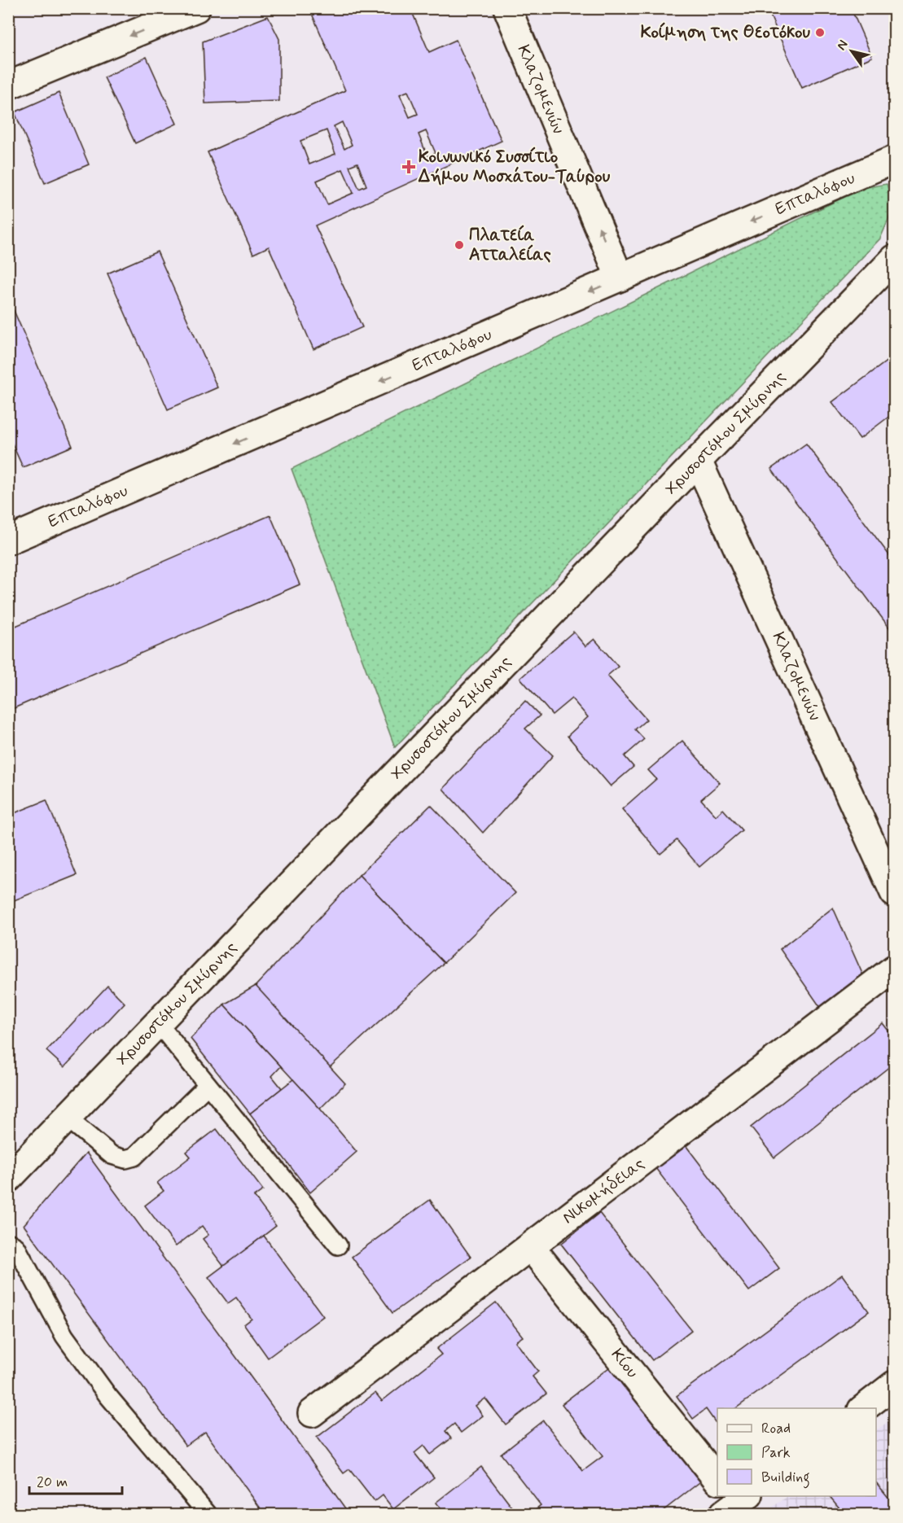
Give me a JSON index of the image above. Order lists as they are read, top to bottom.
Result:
{
  "streets": {
    "street": [
      "Κλαζομενών",
      "Επταλόφου",
      "Χρυσοστόμου Σμύρνης",
      "Νικομήδειας",
      "Κίου"
    ]
  },
  "crossings": [
    ["Κλαζομενών", "Επταλόφου"],
    ["Κλαζομενών", "Χρυσοστόμου Σμύρνης"],
    ["Νικομήδειας", "Κίου"]
  ],
  "one_way": ["Κλαζομενών", "Επταλόφου"],
  "places": {
    "other": ["Κοίμηση της Θεοτόκου", "Πλατεία Ατταλείας"],
    "health": ["Κοινωνικό Συσσίτιο Δήμου Μοσχάτου-Ταύρου"]
  },
  "legend": ["Road", "Park", "Building"],
  "scale_bar": "20 m",
  "north": "top left"
}
